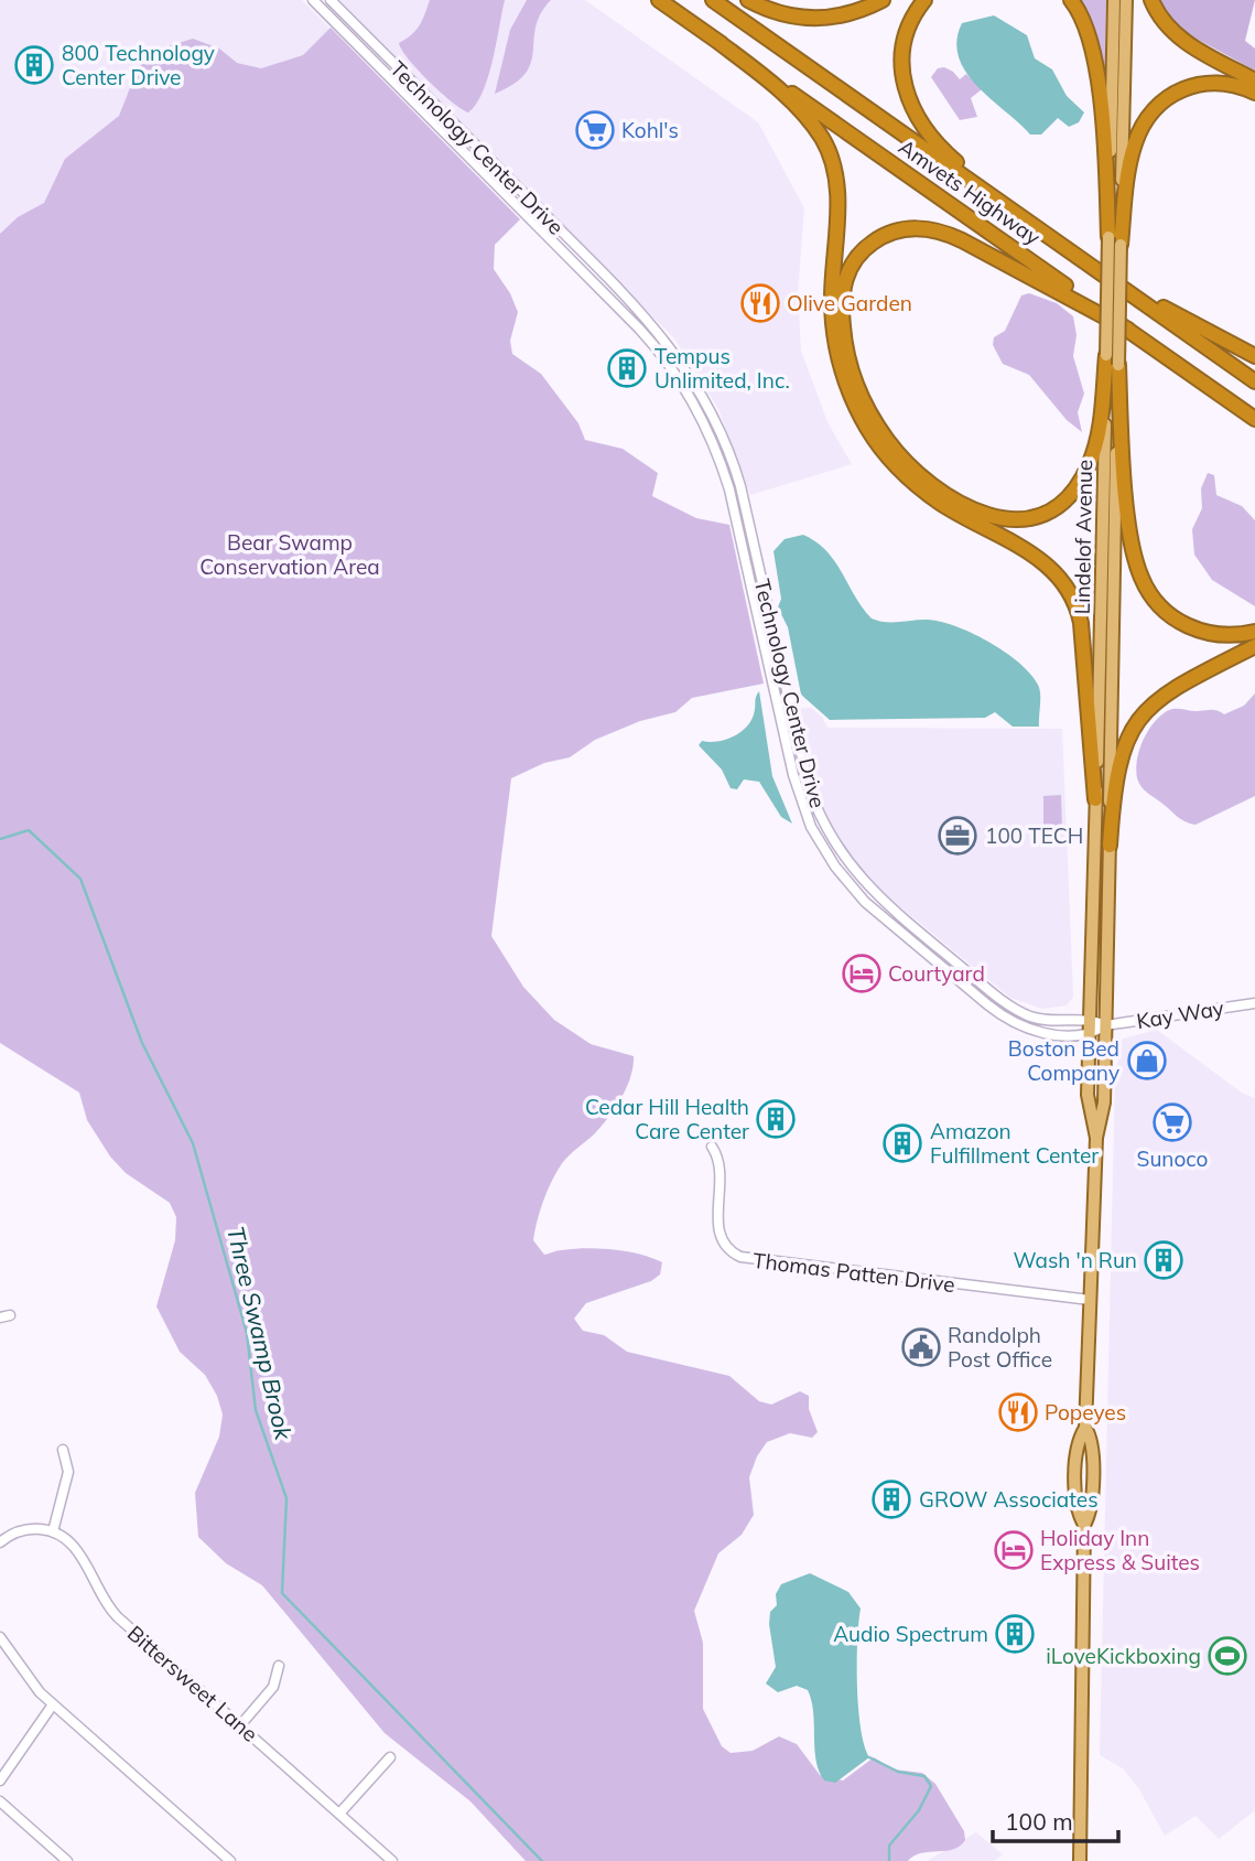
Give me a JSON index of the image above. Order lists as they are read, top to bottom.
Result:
{
  "streets": {
    "highway": ["Amvets Highway"],
    "main road": ["Lindelof Avenue"],
    "street": [
      "Technology Center Drive",
      "Kay Way",
      "Thomas Patten Drive",
      "Bittersweet Lane"
    ]
  },
  "crossings": [
    ["Technology Center Drive", "Lindelof Avenue"],
    ["Technology Center Drive", "Kay Way"],
    ["Lindelof Avenue", "Kay Way"]
  ],
  "water": ["Three Swamp Brook"],
  "parks": ["Bear Swamp Conservation Area"],
  "places": {
    "building": [
      "800 Technology Center Drive",
      "Tempus Unlimited, Inc.",
      "Cedar Hill Health Care Center",
      "Amazon Fulfillment Center",
      "Wash 'n Run",
      "GROW Associates",
      "Audio Spectrum"
    ],
    "supermarket": ["Kohl's", "Sunoco"],
    "restaurant": ["Olive Garden", "Popeyes"],
    "office": ["100 TECH"],
    "hotel": ["Courtyard", "Holiday Inn Express & Suites"],
    "shop": ["Boston Bed Company"],
    "public building": ["Randolph Post Office"],
    "sports": ["iLoveKickboxing"]
  },
  "scale_bar": "100 m"
}
